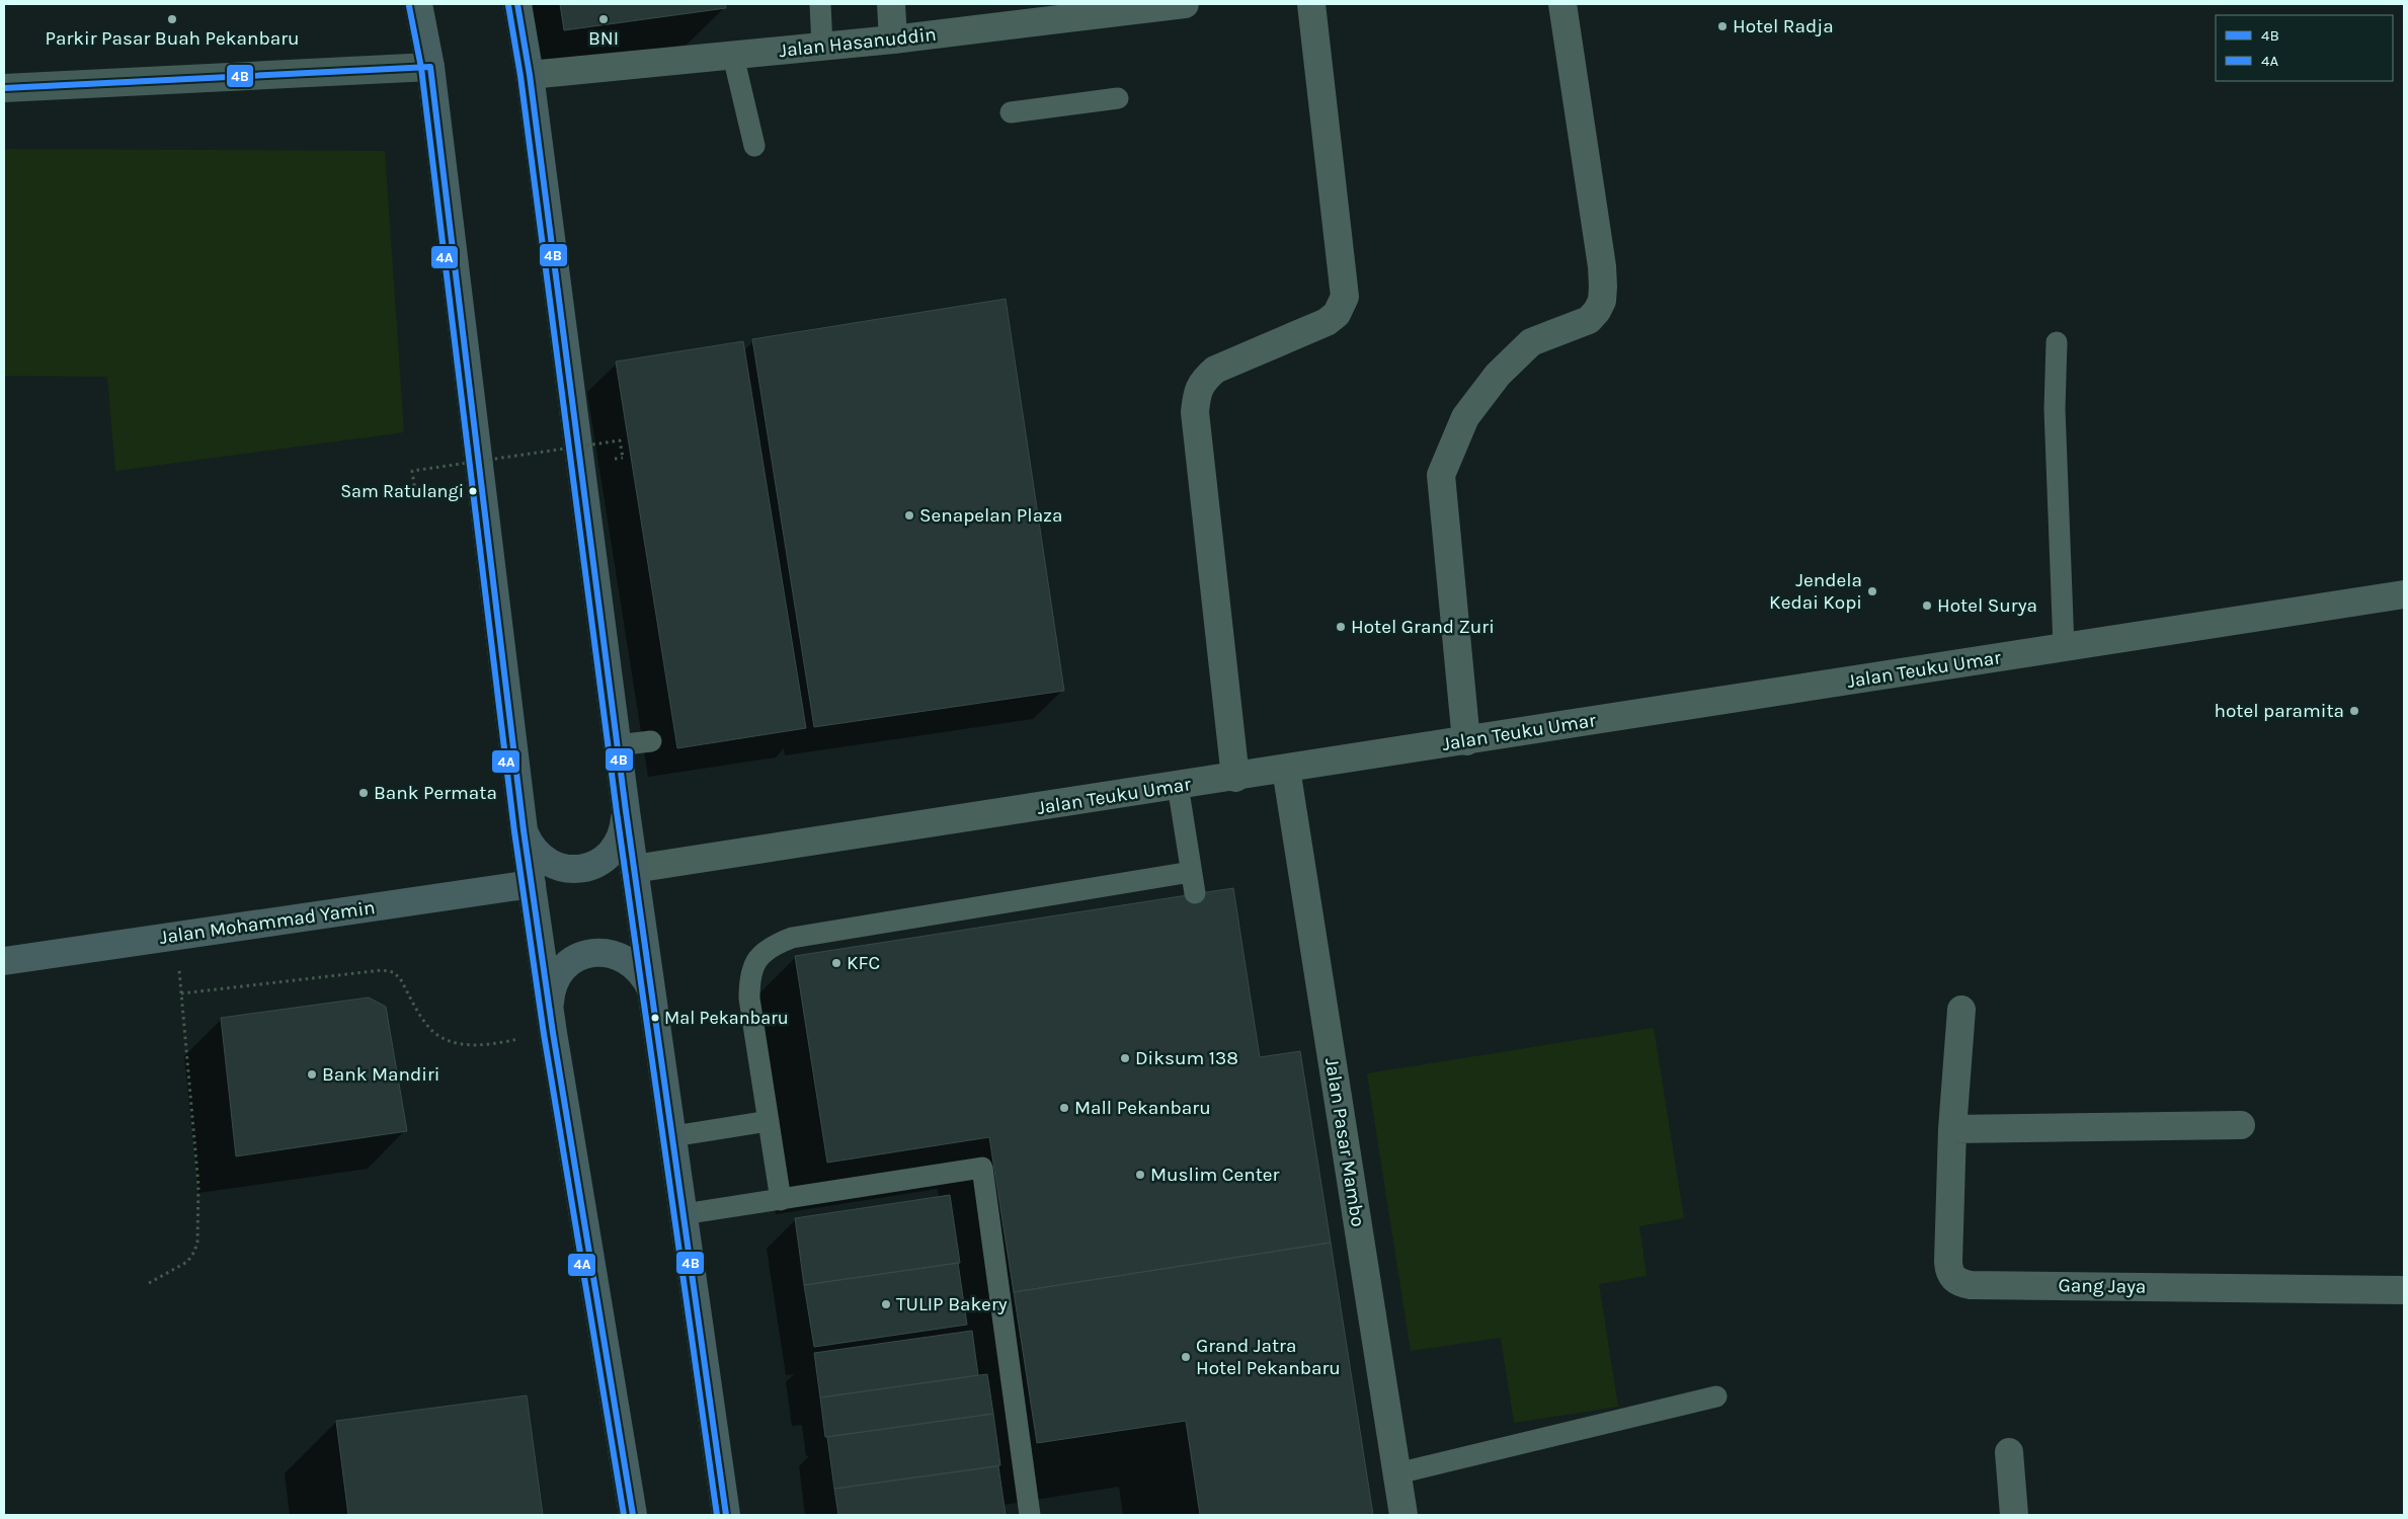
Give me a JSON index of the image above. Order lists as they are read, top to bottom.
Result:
{
  "streets": {
    "main road": ["Jalan Mohammad Yamin"],
    "street": [
      "Jalan Hasanuddin",
      "Jalan Teuku Umar",
      "Jalan Pasar Mambo",
      "Gang Jaya"
    ]
  },
  "crossings": [
    ["Jalan Teuku Umar", "Jalan Pasar Mambo"]
  ],
  "places": [
    "Parkir Pasar Buah Pekanbaru",
    "BNI",
    "Hotel Radja",
    "Sam Ratulangi",
    "Senapelan Plaza",
    "Jendela Kedai Kopi",
    "Hotel Surya",
    "Hotel Grand Zuri",
    "hotel paramita",
    "Bank Permata",
    "KFC",
    "Mal Pekanbaru",
    "Diksum 138",
    "Bank Mandiri",
    "Mall Pekanbaru",
    "Muslim Center",
    "TULIP Bakery",
    "Grand Jatra Hotel Pekanbaru"
  ],
  "lines": ["transit line 4B", "transit line 4A"],
  "legend": ["4B", "4A"]
}
